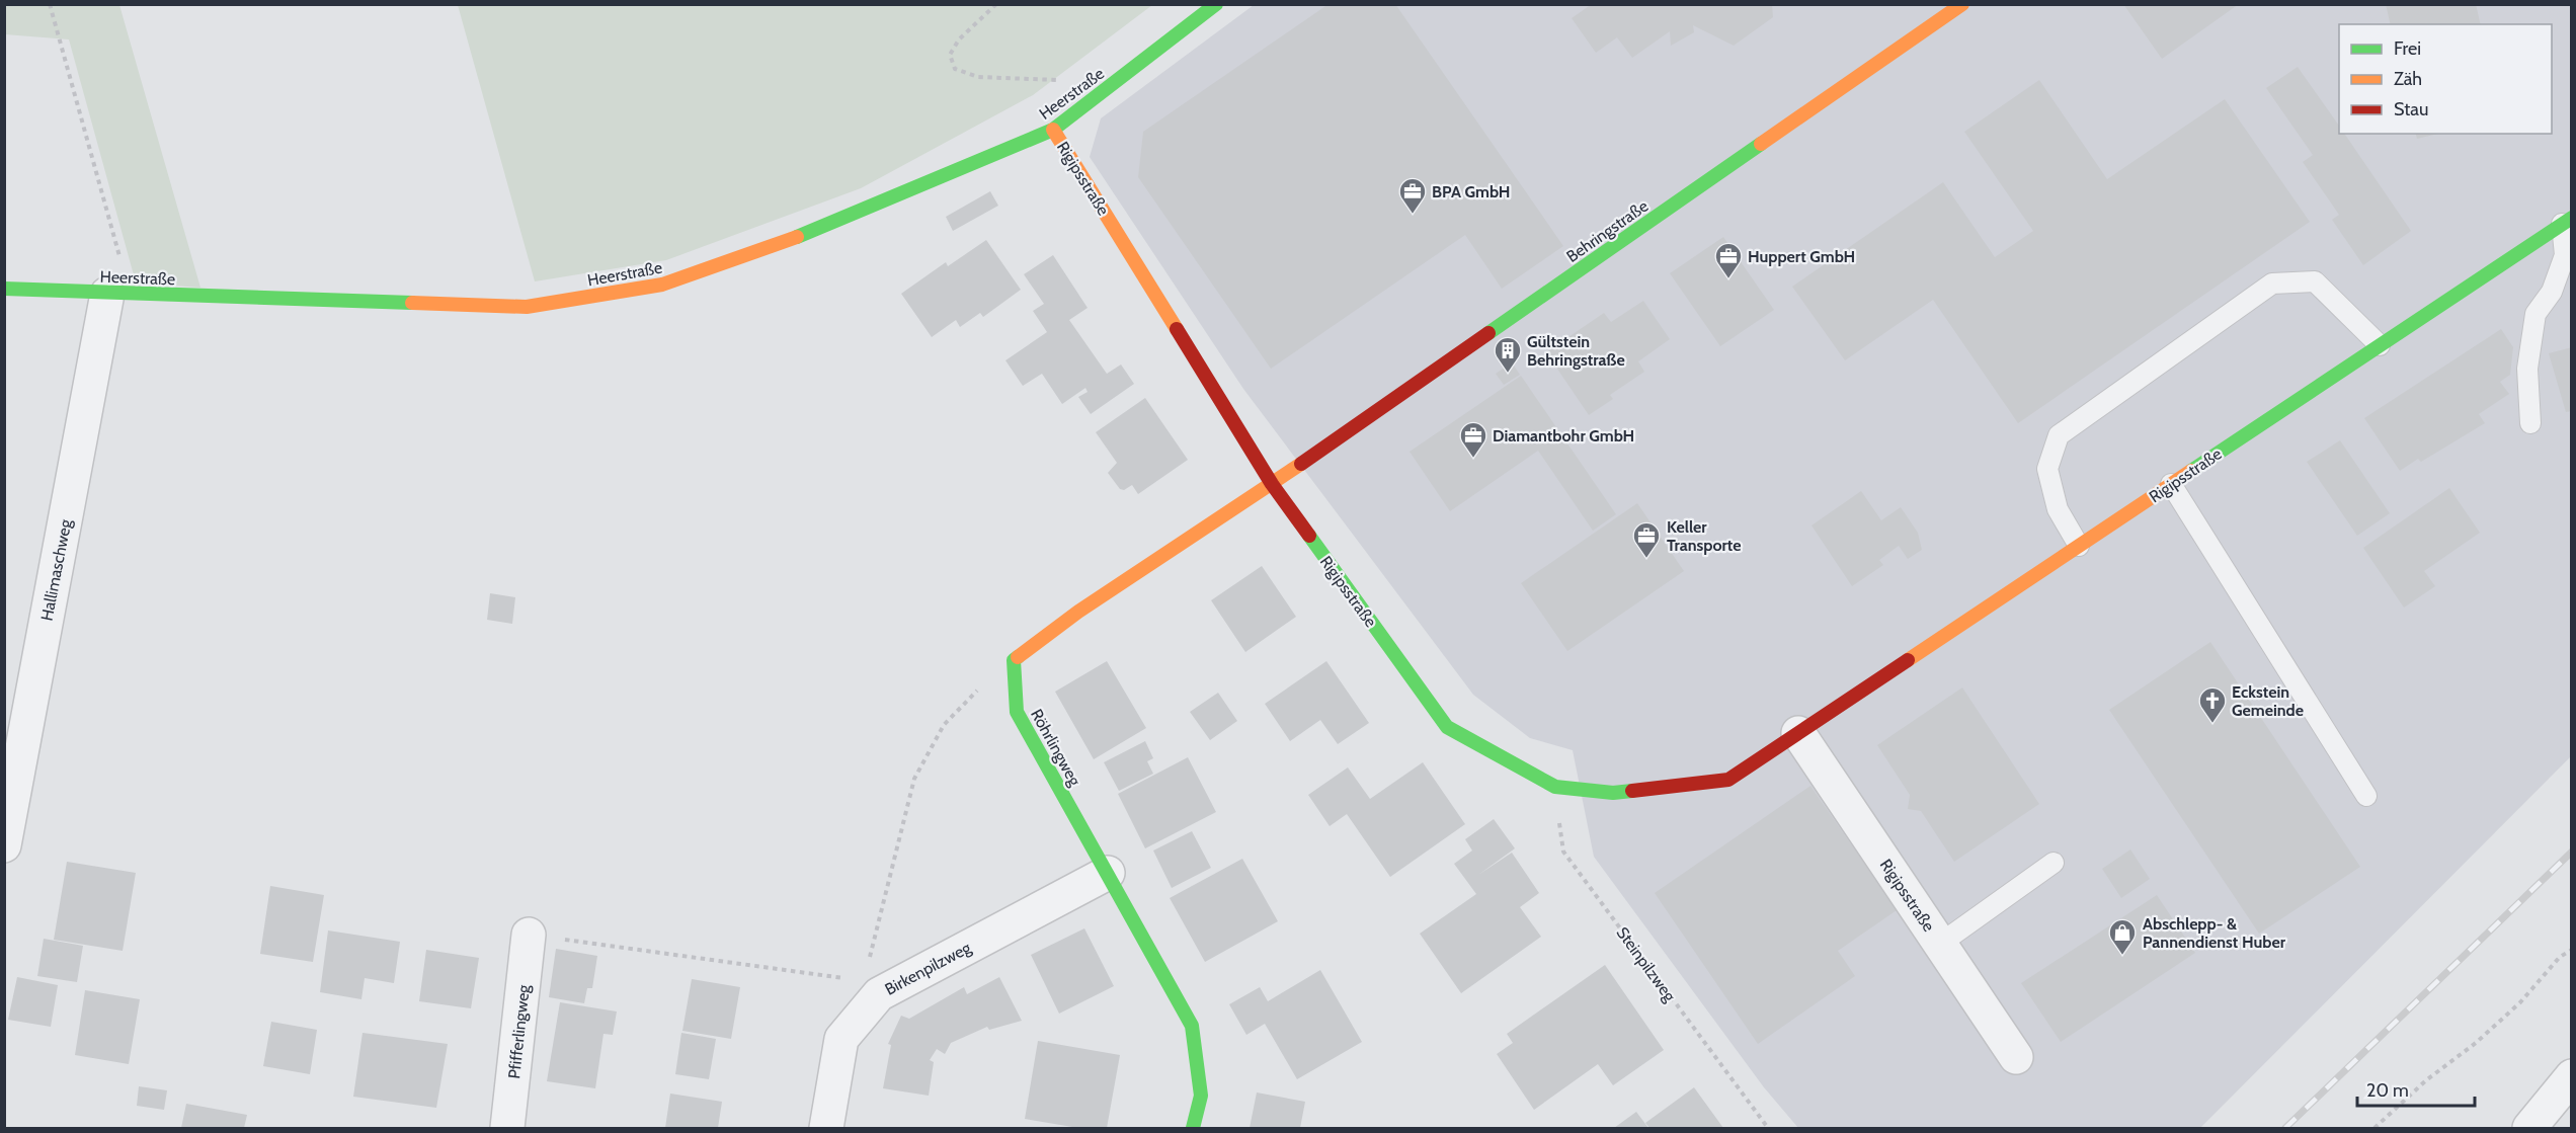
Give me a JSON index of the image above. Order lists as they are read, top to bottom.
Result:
{
  "streets": {
    "street": [
      "Heerstraße",
      "Rigipsstraße",
      "Behringstraße",
      "Hallimaschweg",
      "Röhrlingweg",
      "Birkenpilzweg",
      "Pfifferlingweg"
    ],
    "path": ["Steinpilzweg"]
  },
  "crossings": [
    ["Heerstraße", "Rigipsstraße"],
    ["Heerstraße", "Hallimaschweg"],
    ["Rigipsstraße", "Behringstraße"],
    ["Rigipsstraße", "Steinpilzweg"],
    ["Röhrlingweg", "Birkenpilzweg"]
  ],
  "places": {
    "office": [
      "BPA GmbH",
      "Huppert GmbH",
      "Diamantbohr GmbH",
      "Keller Transporte"
    ],
    "building": ["Gültstein Behringstraße"],
    "church": ["Eckstein Gemeinde"],
    "shop": ["Abschlepp- & Pannendienst Huber"]
  },
  "legend": ["Frei", "Zäh", "Stau"],
  "scale_bar": "20 m"
}
